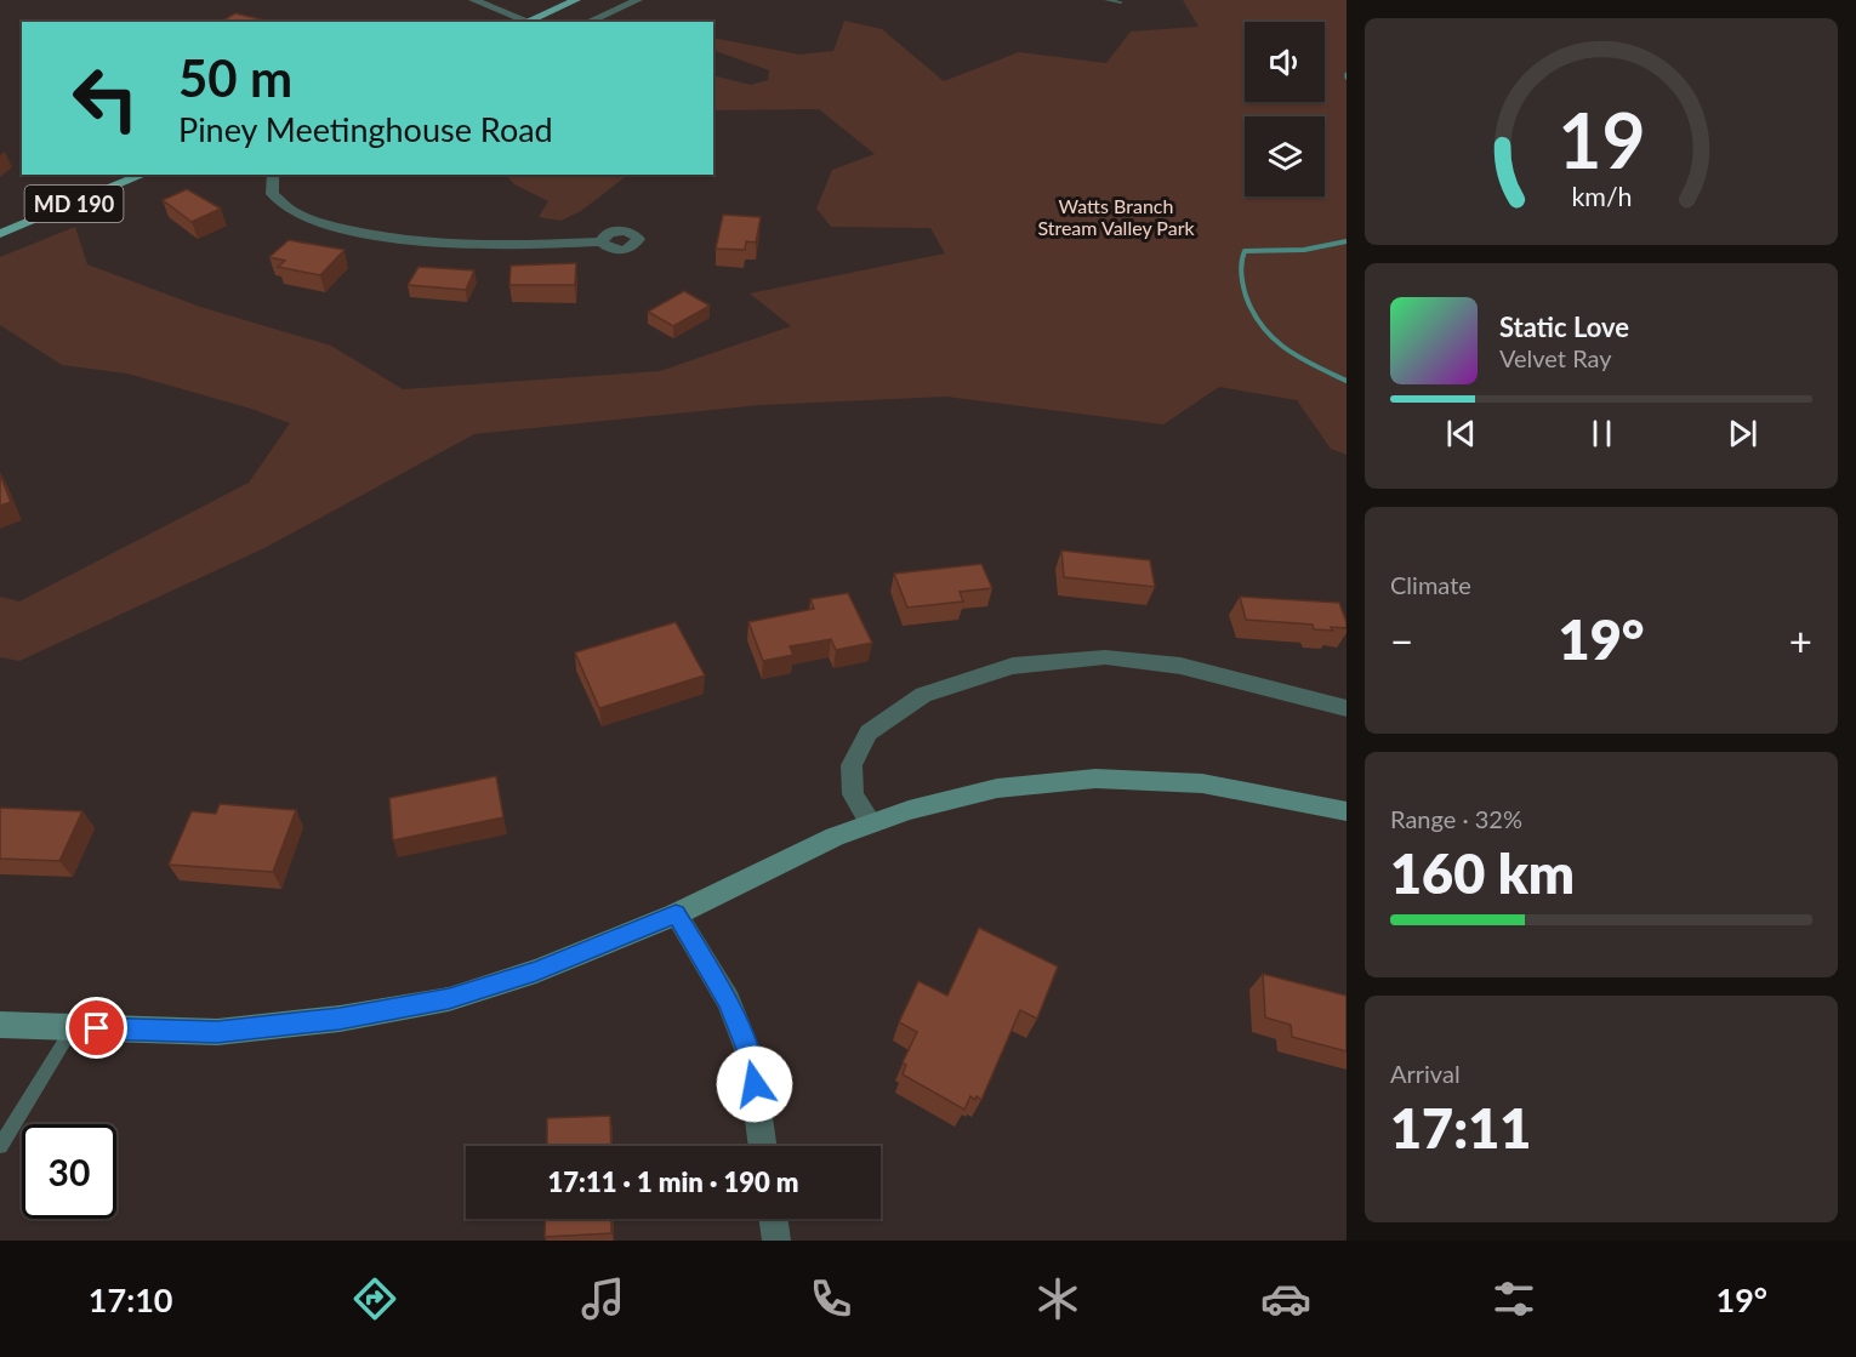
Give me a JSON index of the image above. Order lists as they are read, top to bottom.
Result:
{
  "streets": {
    "main road": ["MD 190"]
  },
  "parks": ["Watts Branch Stream Valley Park"],
  "page": {
    "turn": ["50 m", "Piney Meetinghouse Road"],
    "song": ["Static Love", "Velvet Ray"],
    "tile": [
      "Climate",
      ["Range · 32%", "160 km"],
      ["Arrival", "17:11"]
    ],
    "heat": ["−", "19°", "+"],
    "limit": "30",
    "trip": "17:11 · 1 min · 190 m",
    "tabs": ["17:10", "19°"],
    "gauge": ["19", "km/h"]
  }
}
